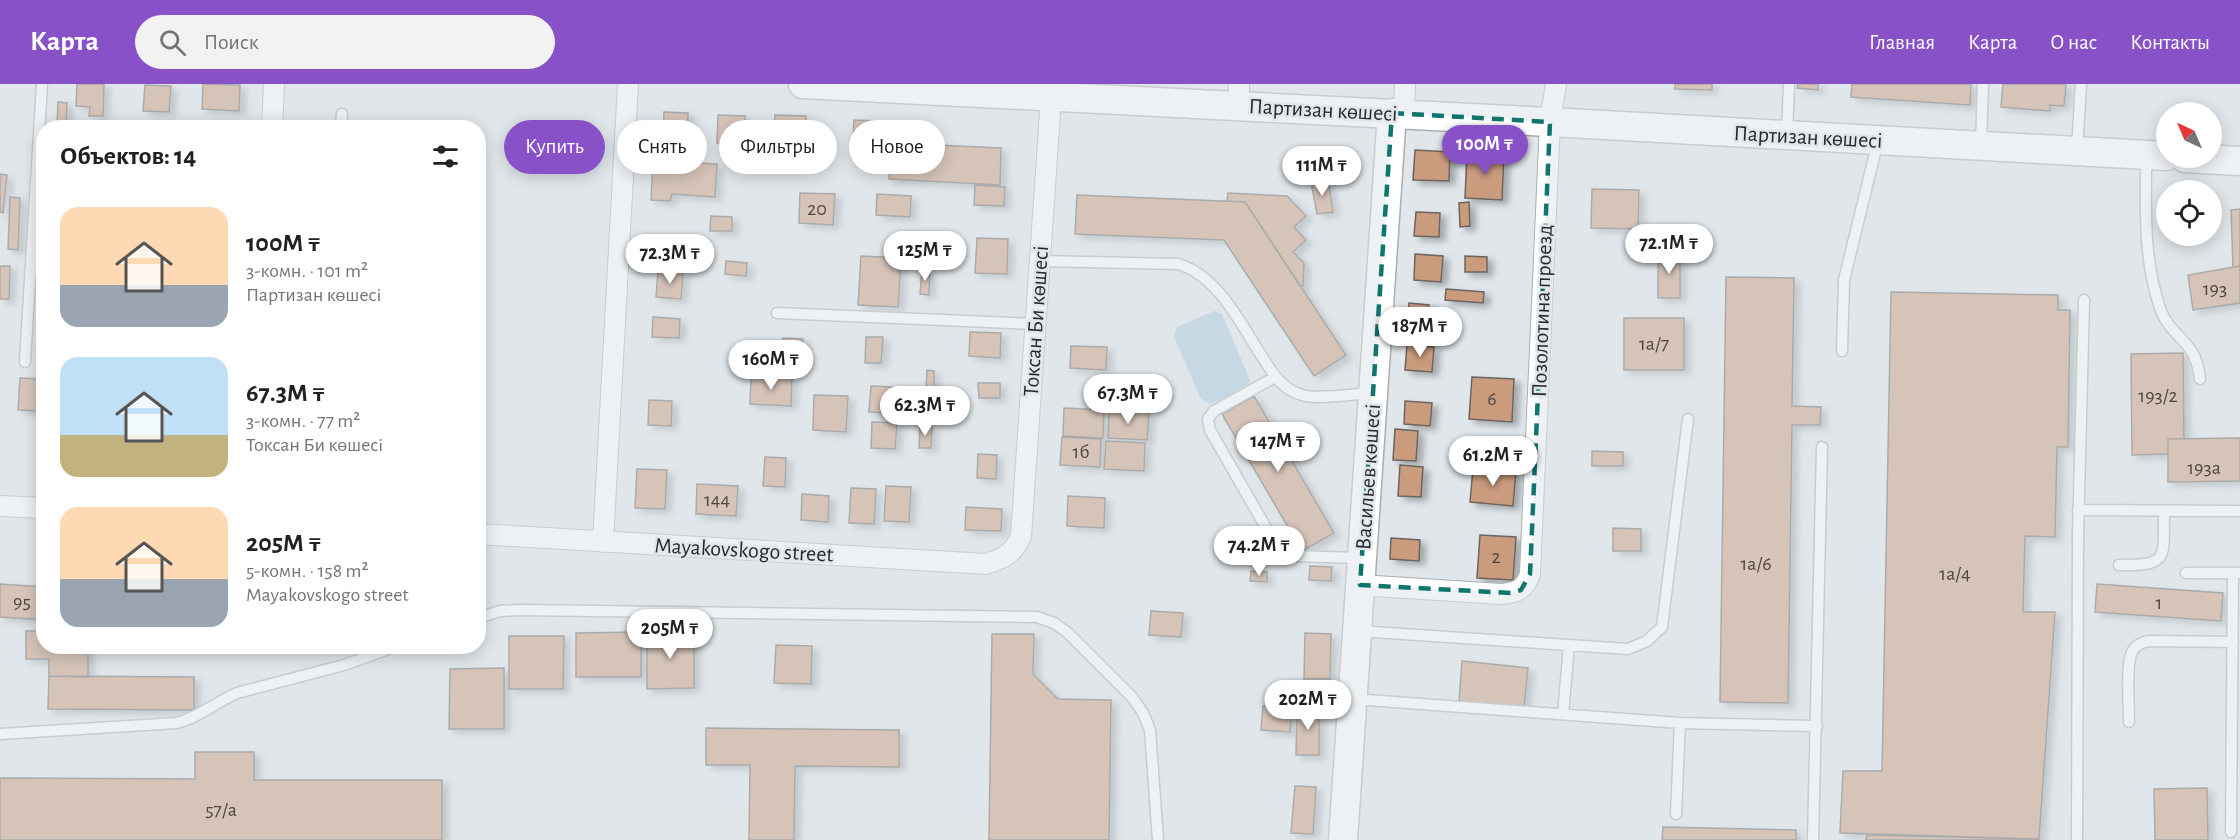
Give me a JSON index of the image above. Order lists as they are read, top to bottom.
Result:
{
  "streets": {
    "main road": ["Партизан көшесі", "Васильев көшесі"],
    "street": ["Позолотина проезд", "Токсан Би көшесі", "Mayakovskogo street"]
  },
  "crossings": [
    ["Партизан көшесі", "Позолотина проезд"],
    ["Партизан көшесі", "Токсан Би көшесі"],
    ["Партизан көшесі", "Васильев көшесі"],
    ["Позолотина проезд", "Васильев көшесі"],
    ["Токсан Би көшесі", "Mayakovskogo street"]
  ],
  "house_numbers": [
    "20",
    "193",
    "1а/7",
    "193/2",
    "6",
    "1б",
    "193а",
    "144",
    "2",
    "1а/6",
    "1а/4",
    "95",
    "1",
    "57/а"
  ],
  "north": "top left",
  "page": {
    "header": "Карта",
    "search": "Поиск",
    "nav": [
      "Главная",
      "Карта",
      "О нас",
      "Контакты"
    ],
    "chip": [
      "Купить",
      "Снять",
      "Фильтры",
      "Новое"
    ],
    "heading": "Объектов: 14",
    "price": [
      "100M ₸",
      "111M ₸",
      "72.1M ₸",
      "125M ₸",
      "72.3M ₸",
      "187M ₸",
      "160M ₸",
      "67.3M ₸",
      "62.3M ₸",
      "147M ₸",
      "61.2M ₸",
      "74.2M ₸",
      "205M ₸",
      "202M ₸"
    ],
    "list": [
      {
        "name": "100M ₸",
        "note": "3-комн. · 101 m² · Партизан көшесі"
      },
      {
        "name": "67.3M ₸",
        "note": "3-комн. · 77 m² · Токсан Би көшесі"
      },
      {
        "name": "205M ₸",
        "note": "5-комн. · 158 m² · Mayakovskogo street"
      }
    ]
  }
}
